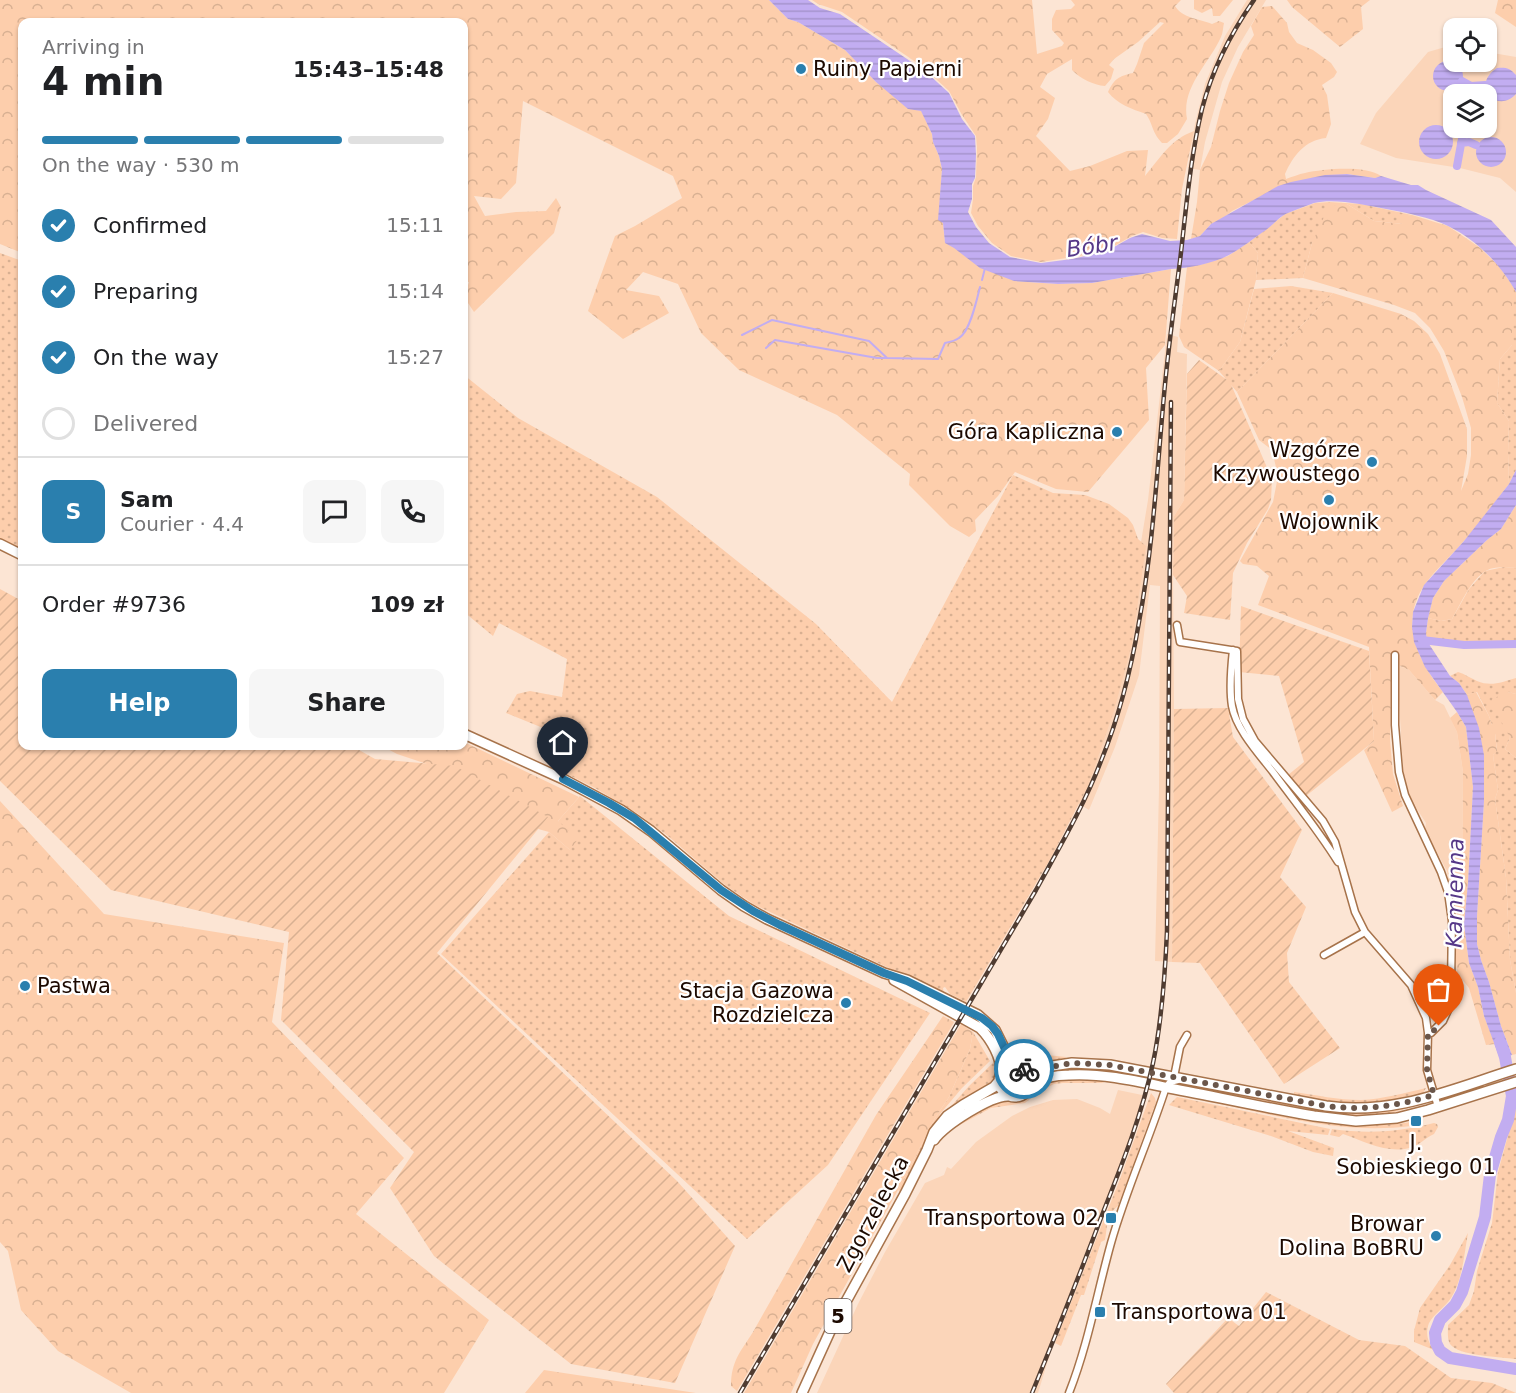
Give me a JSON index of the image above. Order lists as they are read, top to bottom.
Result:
{
  "streets": {
    "main road": ["Zgorzelecka", "5"]
  },
  "crossings": [
    ["Zgorzelecka", "5"]
  ],
  "water": ["Bóbr", "Kamienna"],
  "places": {
    "other": [
      "Ruiny Papierni",
      "Góra Kapliczna",
      "Wzgórze Krzywoustego",
      "Wojownik",
      "Pastwa",
      "Stacja Gazowa Rozdzielcza",
      "Browar Dolina BoBRU"
    ],
    "transit": ["J. Sobieskiego 01", "Transportowa 02", "Transportowa 01"]
  },
  "page": {
    "heading": ["4 min", "Arriving in", "15:43–15:48"],
    "panel": [
      "Sam",
      "Courier · 4.4",
      "Order #9736",
      "109 zł"
    ],
    "bar": "On the way · 530 m",
    "list": [
      ["Confirmed", "15:11"],
      ["Preparing", "15:14"],
      ["On the way", "15:27"],
      "Delivered"
    ],
    "round": "S",
    "buttons": ["Help", "Share"]
  }
}
